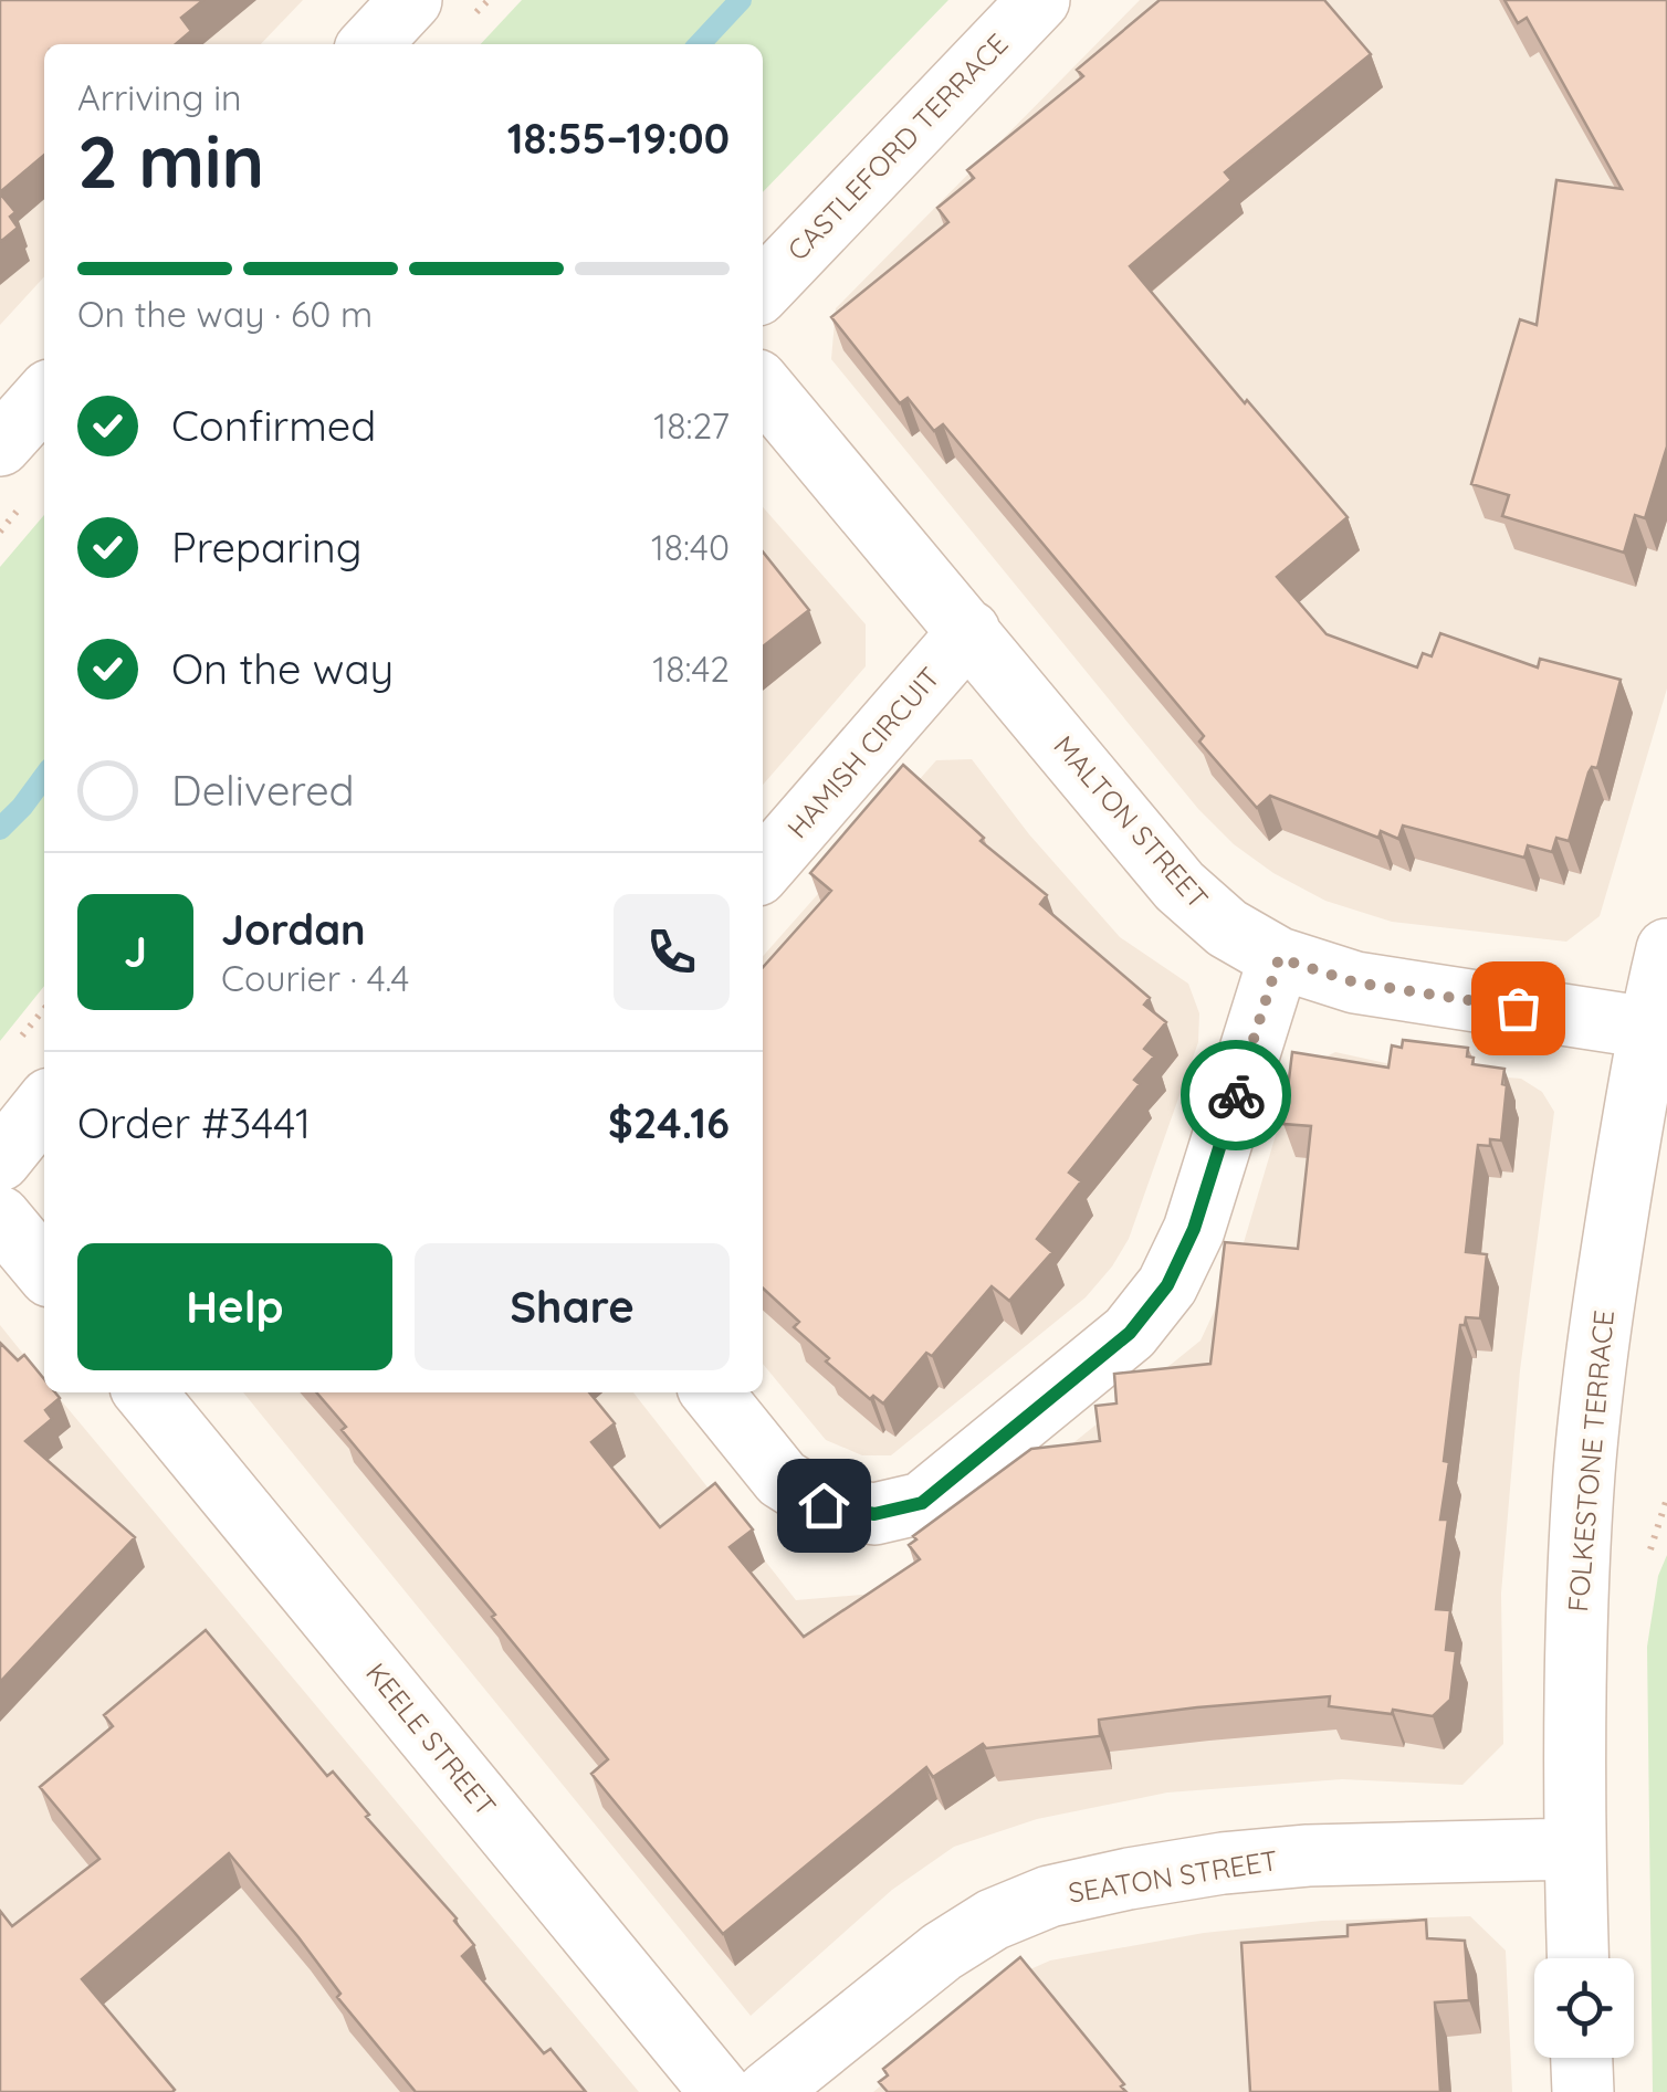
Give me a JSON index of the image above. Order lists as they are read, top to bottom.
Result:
{
  "streets": {
    "street": [
      "CASTLEFORD TERRACE",
      "HAMISH CIRCUIT",
      "MALTON STREET",
      "FOLKESTONE TERRACE",
      "KEELE STREET",
      "SEATON STREET"
    ]
  },
  "crossings": [
    ["HAMISH CIRCUIT", "MALTON STREET"],
    ["MALTON STREET", "FOLKESTONE TERRACE"],
    ["FOLKESTONE TERRACE", "SEATON STREET"]
  ],
  "page": {
    "heading": ["2 min", "Arriving in", "18:55–19:00"],
    "panel": [
      "Jordan",
      "Courier · 4.4",
      "Order #3441",
      "$24.16"
    ],
    "bar": "On the way · 60 m",
    "list": [
      ["Confirmed", "18:27"],
      ["Preparing", "18:40"],
      ["On the way", "18:42"],
      "Delivered"
    ],
    "round": "J",
    "buttons": ["Help", "Share"]
  }
}
